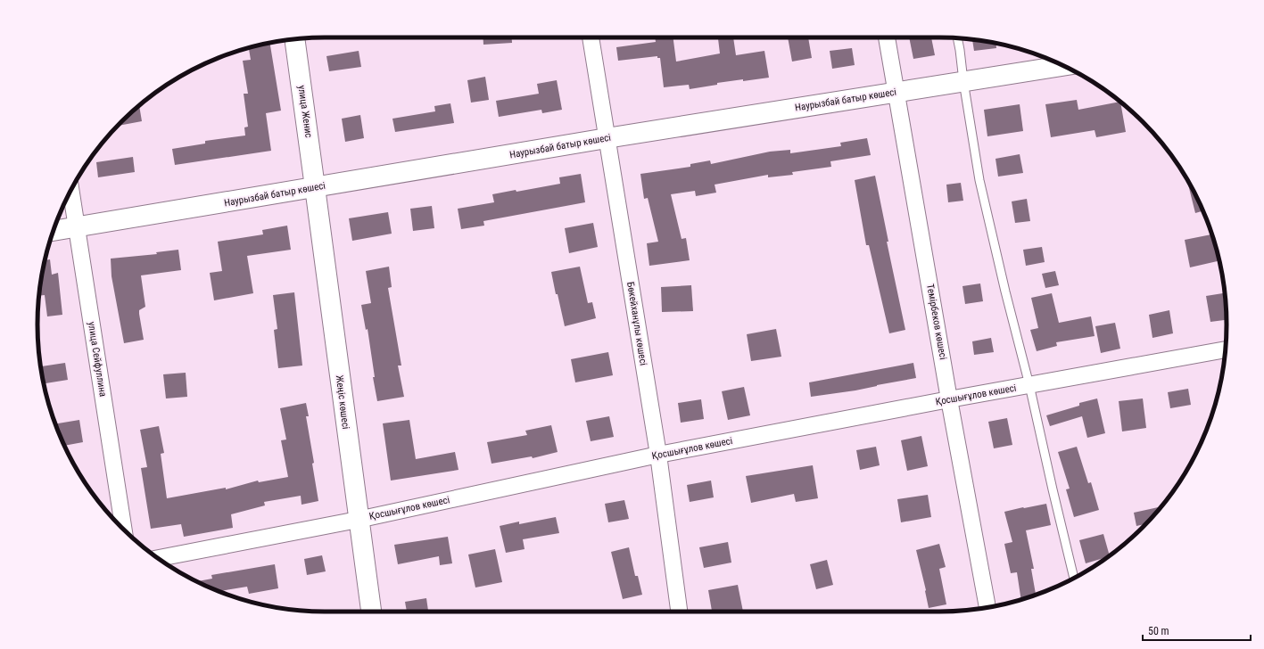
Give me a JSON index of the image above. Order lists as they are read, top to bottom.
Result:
{
  "streets": {
    "street": [
      "Наурызбай батыр көшесі",
      "улица Женис",
      "Темірбеков көшесі",
      "Бөкейханұлы көшесі",
      "улица Сейфуллина",
      "Қосшығұлов көшесі",
      "Жеңіс көшесі"
    ]
  },
  "crossings": [
    ["Наурызбай батыр көшесі", "улица Женис"],
    ["Наурызбай батыр көшесі", "Темірбеков көшесі"],
    ["Наурызбай батыр көшесі", "Бөкейханұлы көшесі"],
    ["Наурызбай батыр көшесі", "улица Сейфуллина"],
    ["Наурызбай батыр көшесі", "Жеңіс көшесі"],
    ["улица Женис", "Жеңіс көшесі"],
    ["Темірбеков көшесі", "Қосшығұлов көшесі"],
    ["Бөкейханұлы көшесі", "Қосшығұлов көшесі"],
    ["Қосшығұлов көшесі", "Жеңіс көшесі"]
  ],
  "scale_bar": "50 m"
}
